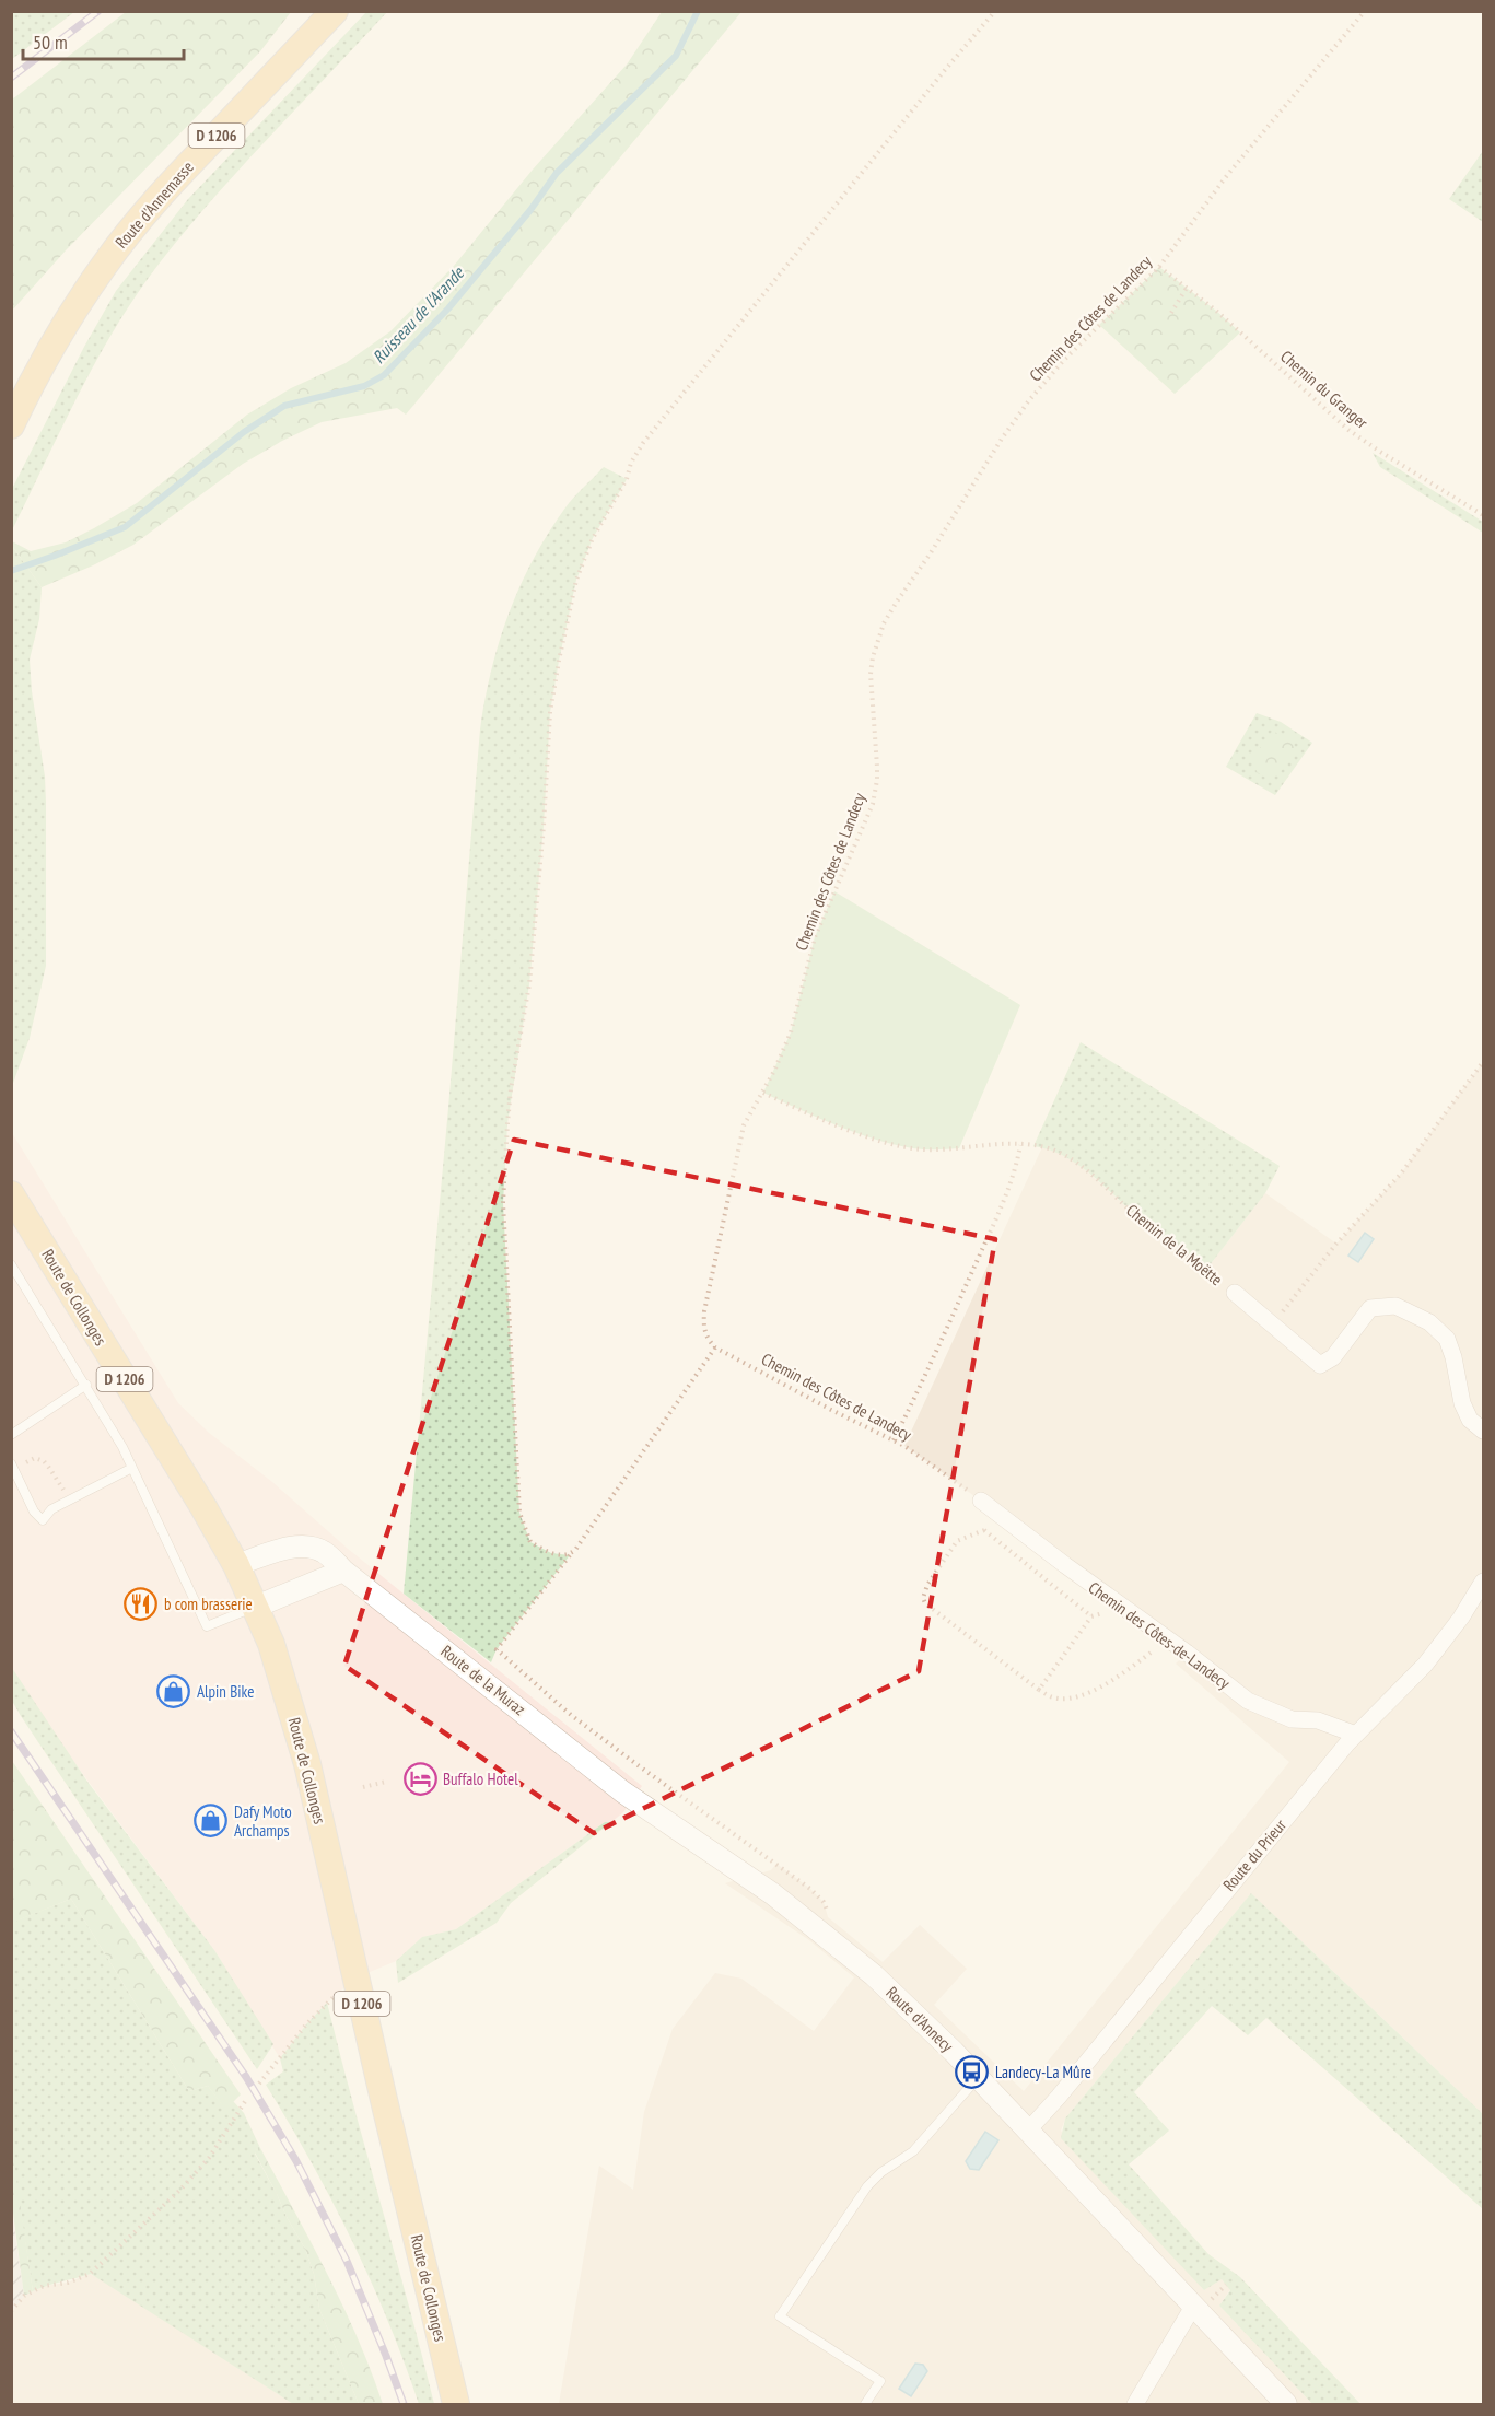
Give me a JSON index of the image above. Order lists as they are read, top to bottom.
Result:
{
  "streets": {
    "main road": ["D 1206", "Route d'Annemasse", "Route de Collonges"],
    "street": [
      "Chemin de la Moëtte",
      "Chemin des Côtes-de-Landecy",
      "Route de la Muraz",
      "Route du Prieur",
      "Route d'Annecy"
    ],
    "path": ["Chemin des Côtes de Landecy", "Chemin du Granger"]
  },
  "crossings": [
    ["Chemin des Côtes de Landecy", "Chemin du Granger"],
    ["Chemin des Côtes de Landecy", "Chemin de la Moëtte"],
    ["Chemin des Côtes de Landecy", "Chemin des Côtes-de-Landecy"],
    ["Route de Collonges", "Route de la Muraz"],
    ["Chemin des Côtes-de-Landecy", "Route du Prieur"],
    ["Route de la Muraz", "Route d'Annecy"],
    ["Route du Prieur", "Route d'Annecy"]
  ],
  "water": ["Ruisseau de l'Arande"],
  "places": {
    "restaurant": ["b com brasserie"],
    "shop": ["Alpin Bike", "Dafy Moto Archamps"],
    "hotel": ["Buffalo Hotel"],
    "bus stop": ["Landecy-La Mûre"]
  },
  "scale_bar": "50 m"
}
